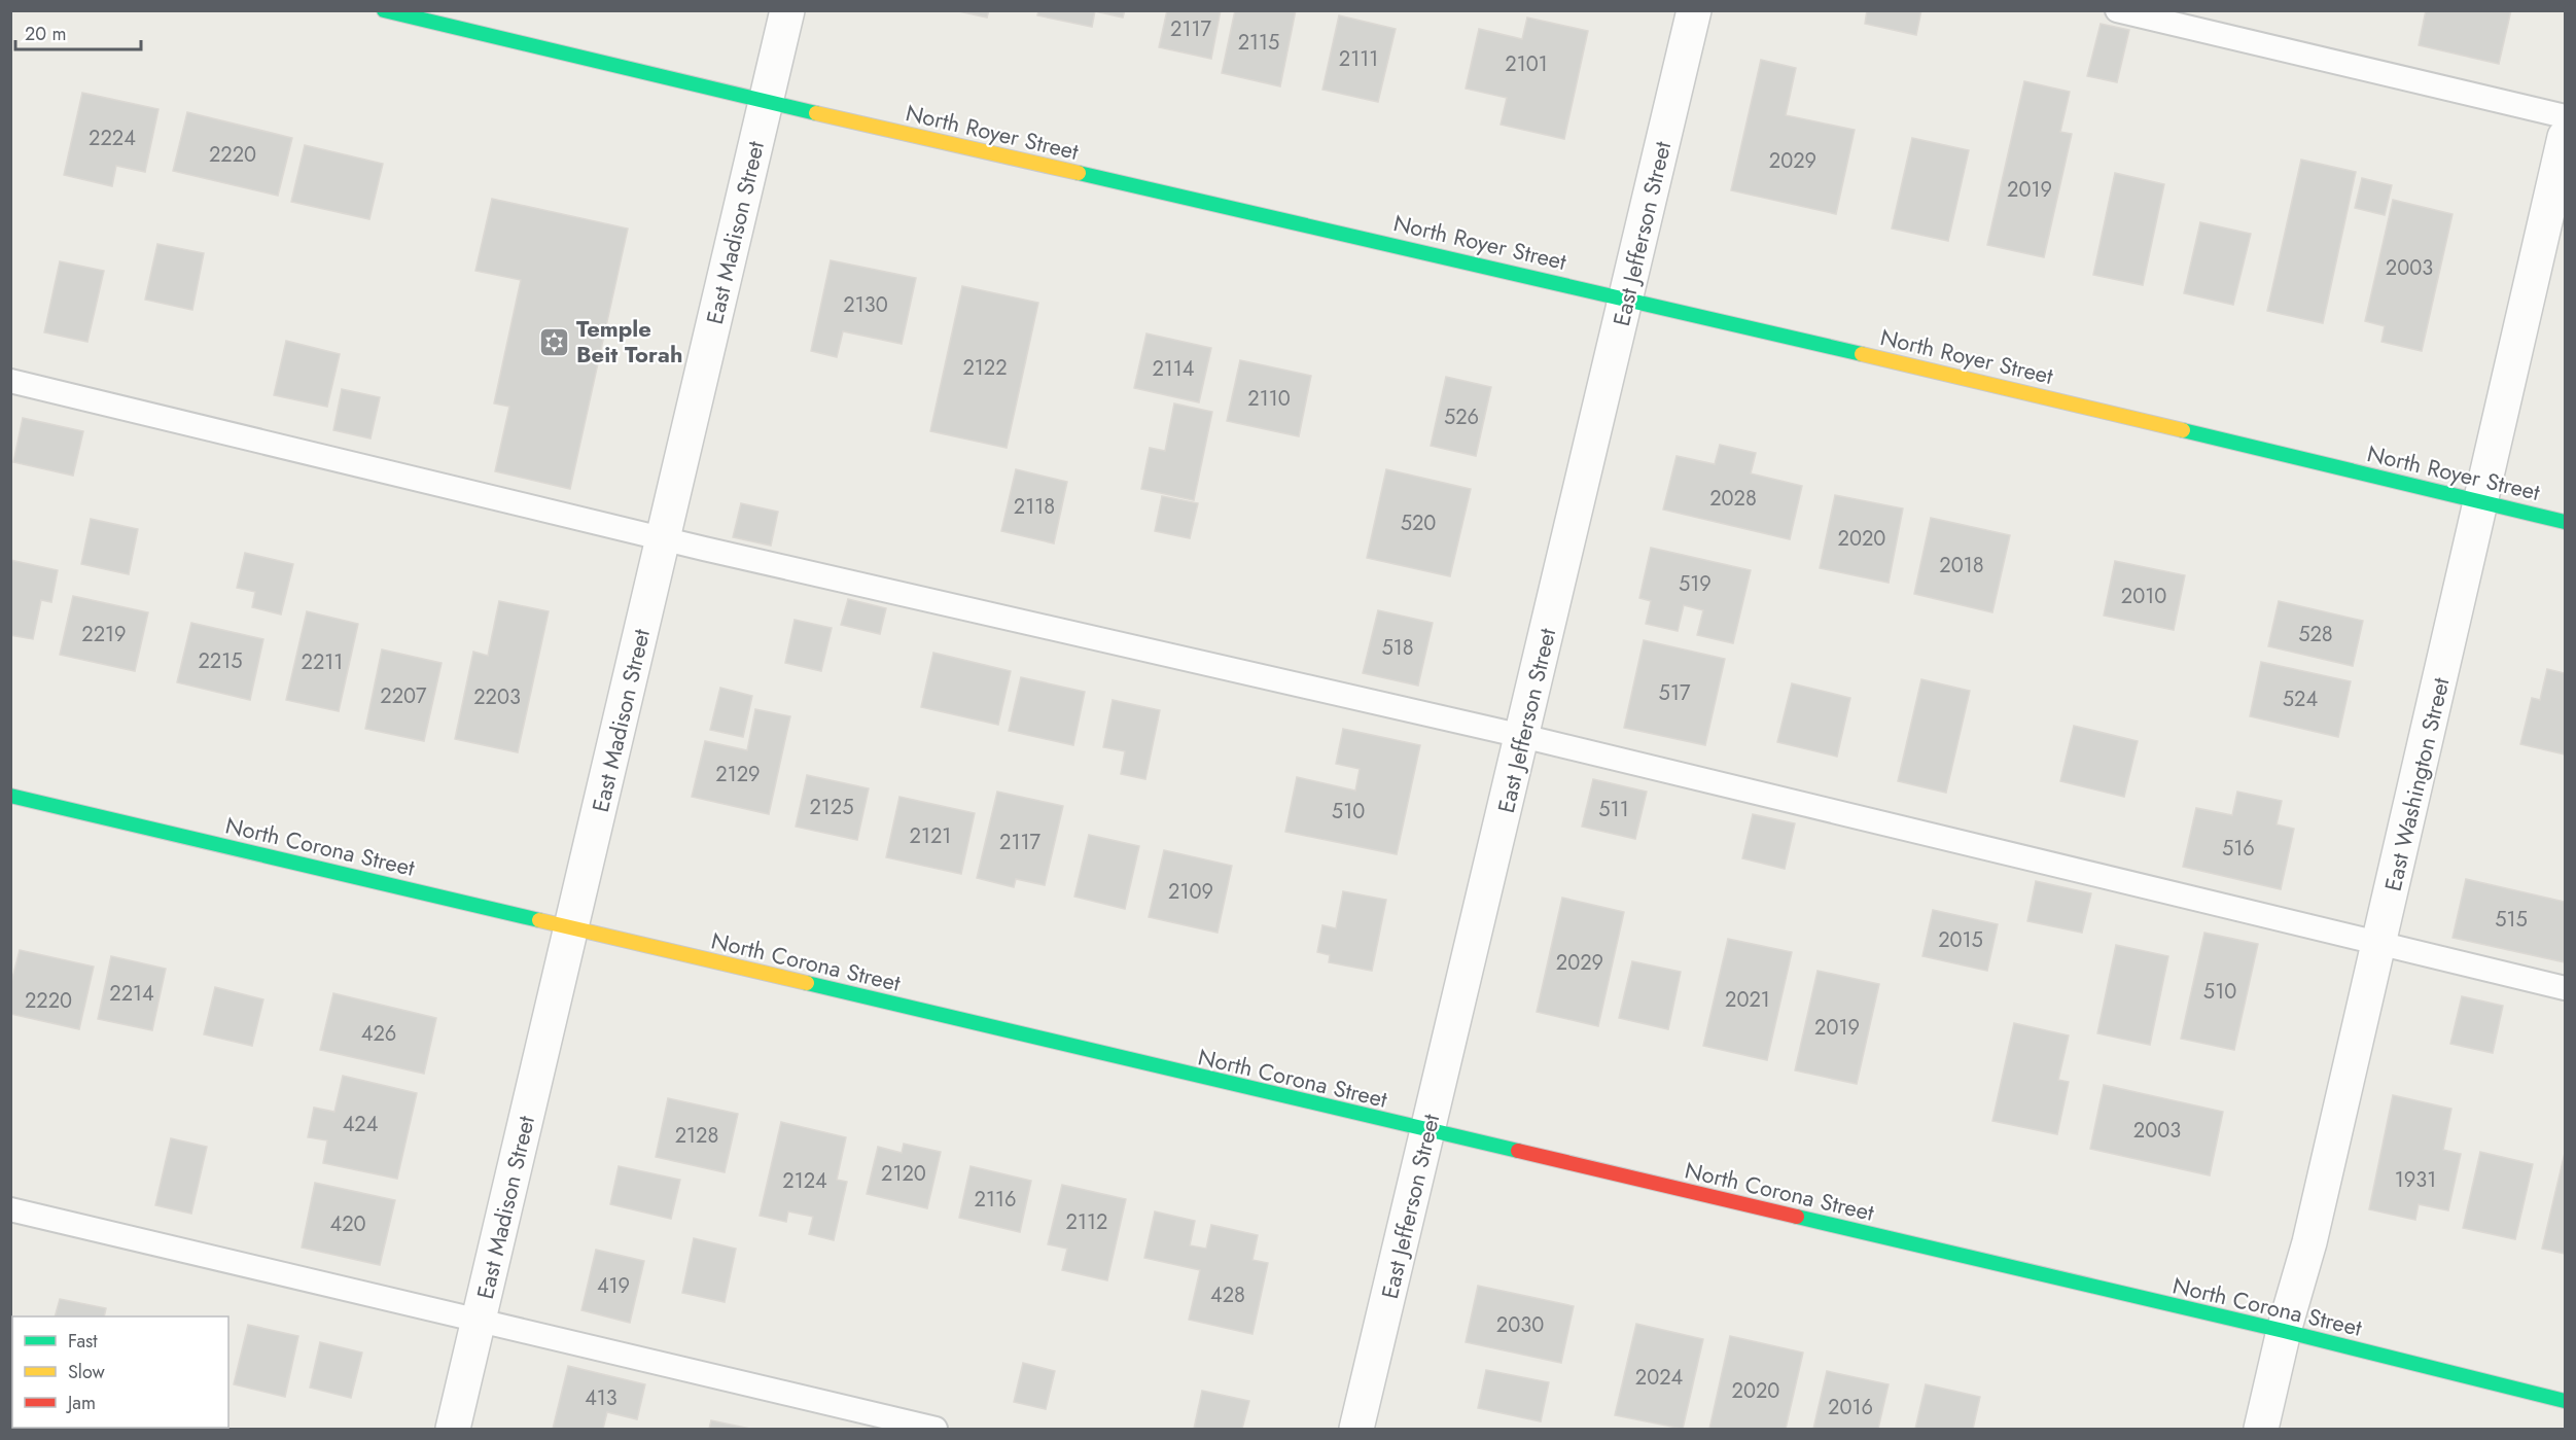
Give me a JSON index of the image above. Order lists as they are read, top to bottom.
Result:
{
  "streets": {
    "street": [
      "North Royer Street",
      "East Madison Street",
      "East Jefferson Street",
      "East Washington Street",
      "North Corona Street"
    ]
  },
  "crossings": [
    ["North Royer Street", "East Madison Street"],
    ["North Royer Street", "East Jefferson Street"],
    ["North Royer Street", "East Washington Street"],
    ["East Madison Street", "North Corona Street"],
    ["East Jefferson Street", "North Corona Street"],
    ["East Washington Street", "North Corona Street"]
  ],
  "places": {
    "synagogue": ["Temple Beit Torah"]
  },
  "house_numbers": [
    "2117",
    "2115",
    "2111",
    "2101",
    "2224",
    "2220",
    "2029",
    "2019",
    "2003",
    "2130",
    "2122",
    "2114",
    "2110",
    "526",
    "2028",
    "2118",
    "520",
    "2020",
    "2018",
    "519",
    "2010",
    "2219",
    "528",
    "518",
    "2215",
    "2211",
    "517",
    "2207",
    "2203",
    "524",
    "2129",
    "2125",
    "511",
    "510",
    "2121",
    "2117",
    "516",
    "2109",
    "515",
    "2015",
    "2029",
    "510",
    "2214",
    "2021",
    "2220",
    "2019",
    "426",
    "424",
    "2003",
    "2128",
    "2120",
    "1931",
    "2124",
    "2116",
    "2112",
    "420",
    "419",
    "428",
    "2030",
    "2024",
    "2020",
    "413",
    "2016"
  ],
  "legend": ["Fast", "Slow", "Jam"],
  "scale_bar": "20 m"
}
